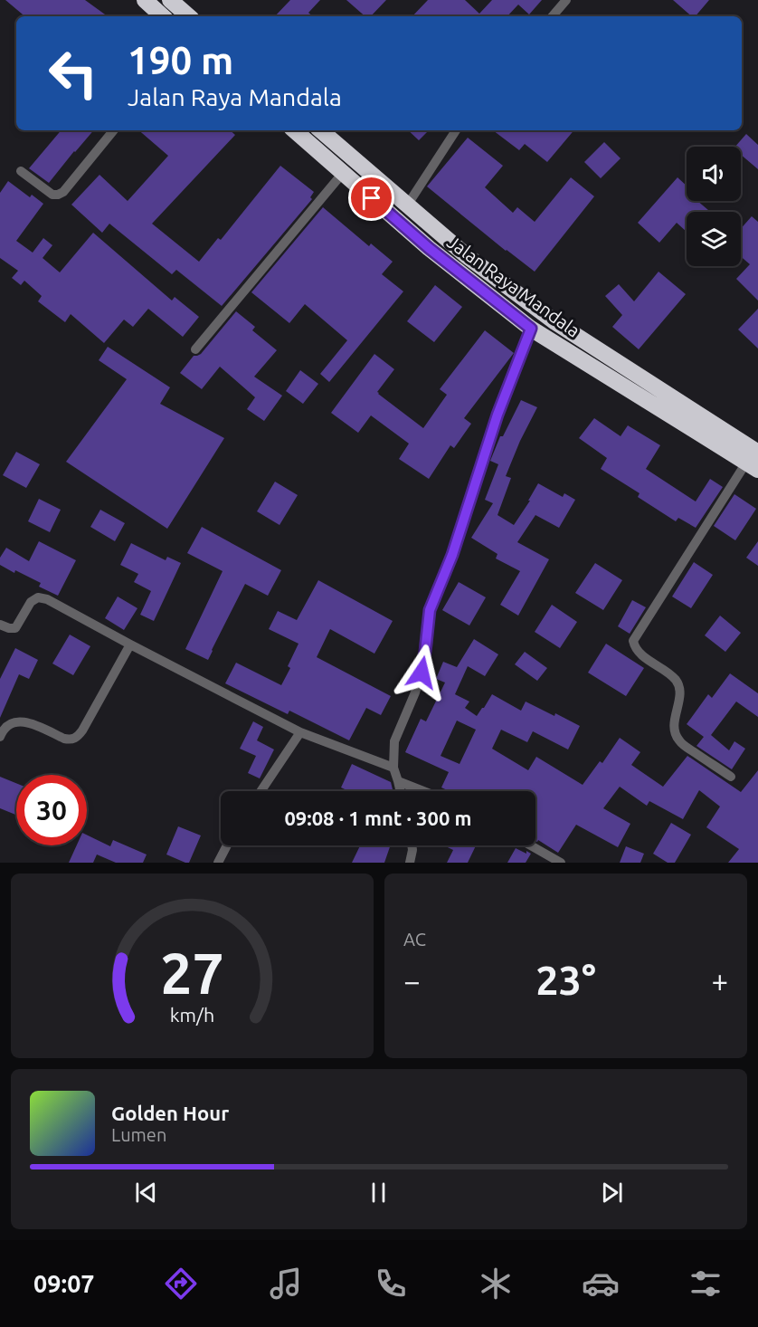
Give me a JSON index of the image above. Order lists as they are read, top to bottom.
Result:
{
  "streets": {
    "highway": ["Jalan Raya Mandala"]
  },
  "page": {
    "turn": ["190 m", "Jalan Raya Mandala"],
    "limit": "30",
    "trip": "09:08 · 1 mnt · 300 m",
    "tile": "AC",
    "heat": ["−", "23°", "+"],
    "song": ["Golden Hour", "Lumen"],
    "tabs": "09:07",
    "gauge": ["27", "km/h"]
  }
}
